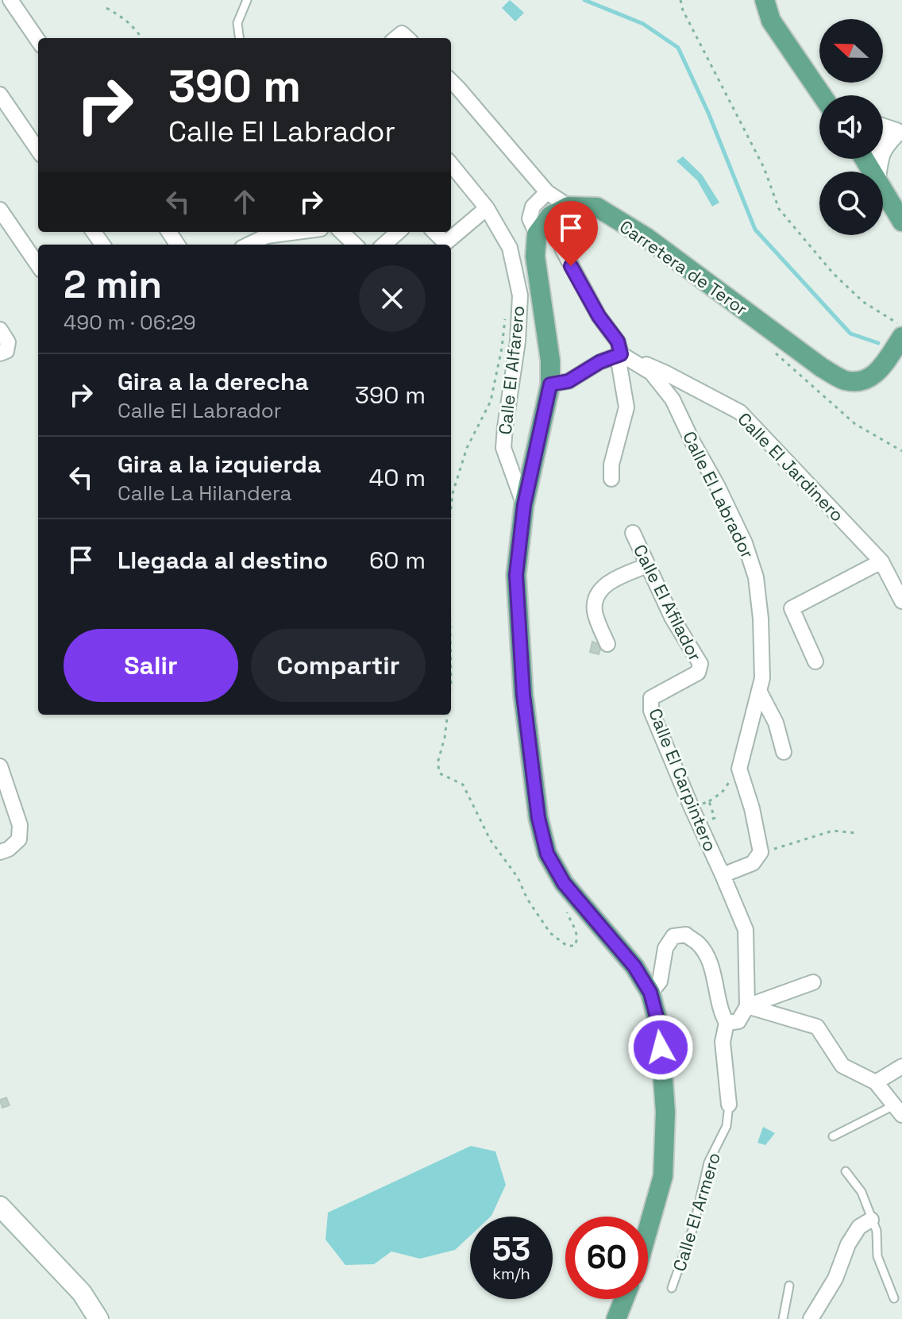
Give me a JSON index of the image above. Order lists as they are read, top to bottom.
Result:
{
  "streets": {
    "main road": ["Carretera de Teror"],
    "street": [
      "Calle El Alfarero",
      "Calle El Jardinero",
      "Calle El Labrador",
      "Calle El Afilador",
      "Calle El Carpintero",
      "Calle El Armero"
    ]
  },
  "crossings": [
    ["Calle El Jardinero", "Calle El Labrador"],
    ["Calle El Afilador", "Calle El Carpintero"]
  ],
  "north": "left",
  "page": {
    "turn": ["390 m", "Calle El Labrador"],
    "heading": ["2 min", "490 m · 06:29"],
    "list": [
      {
        "name": "Gira a la derecha",
        "note": "Calle El Labrador",
        "value": "390 m"
      },
      {
        "name": "Gira a la izquierda",
        "note": "Calle La Hilandera",
        "value": "40 m"
      },
      {
        "name": "Llegada al destino",
        "value": "60 m"
      }
    ],
    "buttons": ["Salir", "Compartir"],
    "speed": "53 km/h",
    "limit": "60"
  }
}
